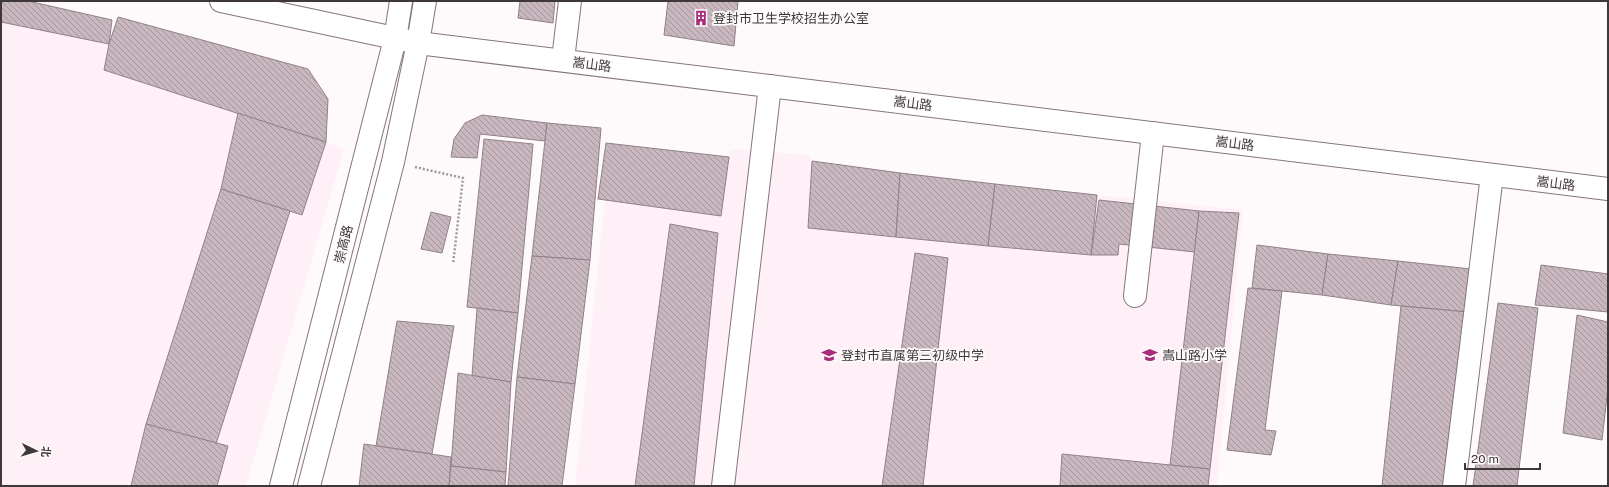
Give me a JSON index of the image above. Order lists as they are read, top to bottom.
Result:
{
  "streets": {
    "street": ["嵩山路", "崇高路"]
  },
  "crossings": [
    ["嵩山路", "崇高路"]
  ],
  "places": {
    "building": ["登封市卫生学校招生办公室"],
    "school or university": ["登封市直属第三初级中学", "嵩山路小学"]
  },
  "scale_bar": "20 m",
  "north": "right"
}
